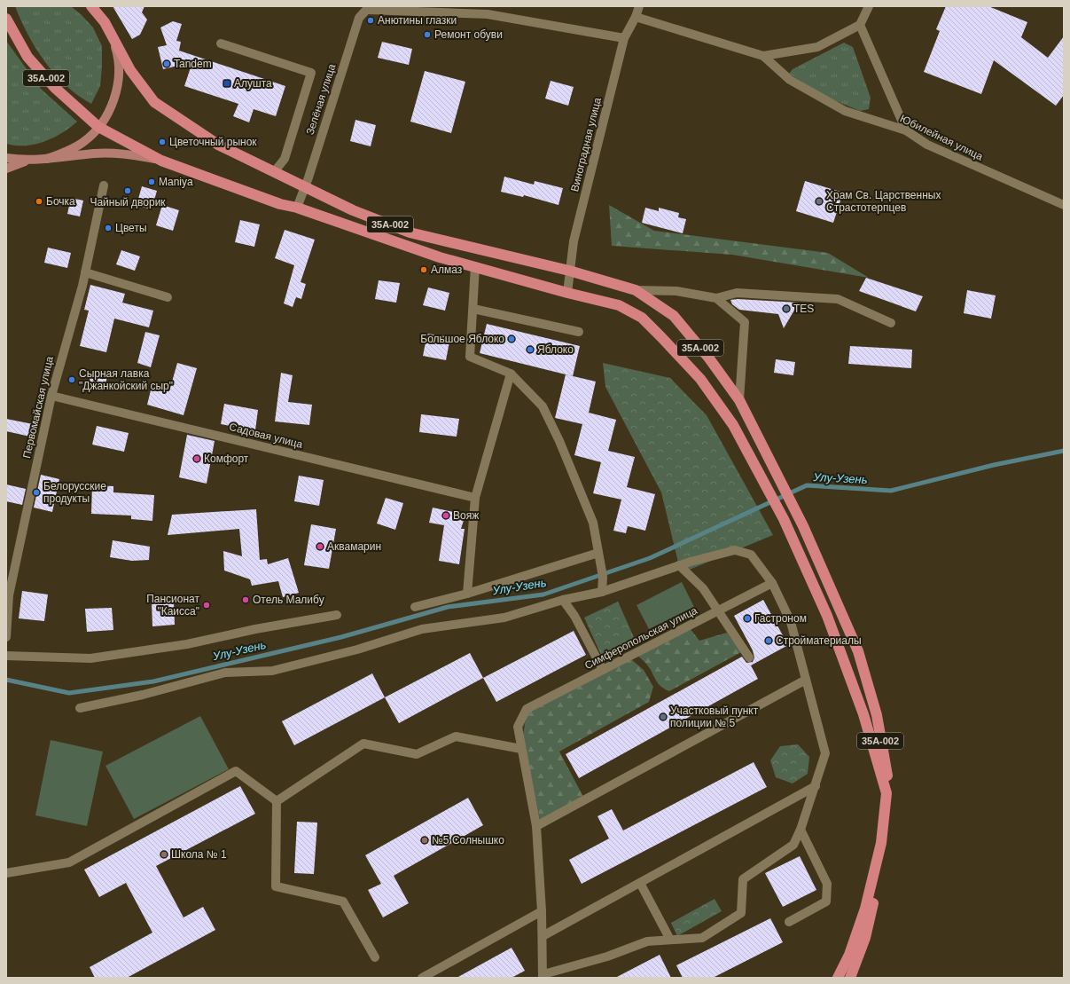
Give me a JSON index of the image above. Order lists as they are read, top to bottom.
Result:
{
  "streets": {
    "highway": ["35А-002"],
    "street": [
      "Зелёная улица",
      "Юбилейная улица",
      "Виноградная улица",
      "Первомайская улица",
      "Садовая улица",
      "Симферопольская улица"
    ]
  },
  "crossings": [
    ["35А-002", "Зелёная улица"],
    ["35А-002", "Виноградная улица"],
    ["Юбилейная улица", "Виноградная улица"],
    ["Первомайская улица", "Садовая улица"]
  ],
  "water": ["Улу-Узень"],
  "places": {
    "other": [
      "Анютины глазки",
      "Ремонт обуви",
      "Tandem",
      "Цветочный рынок",
      "Maniya",
      "Чайный дворик",
      "Бочка",
      "Храм Св. Царственных Страстотерпцев",
      "Цветы",
      "Алмаз",
      "TES",
      "Большое Яблоко",
      "Яблоко",
      "Сырная лавка \"Джанкойский сыр\"",
      "Комфорт",
      "Белорусские продукты",
      "Вояж",
      "Аквамарин",
      "Отель Малибу",
      "Пансионат \"Каисса\"",
      "Гастроном",
      "Стройматериалы",
      "Участковый пункт полиции № 5",
      "№5 Солнышко",
      "Школа № 1"
    ],
    "transit": ["Алушта"]
  }
}
